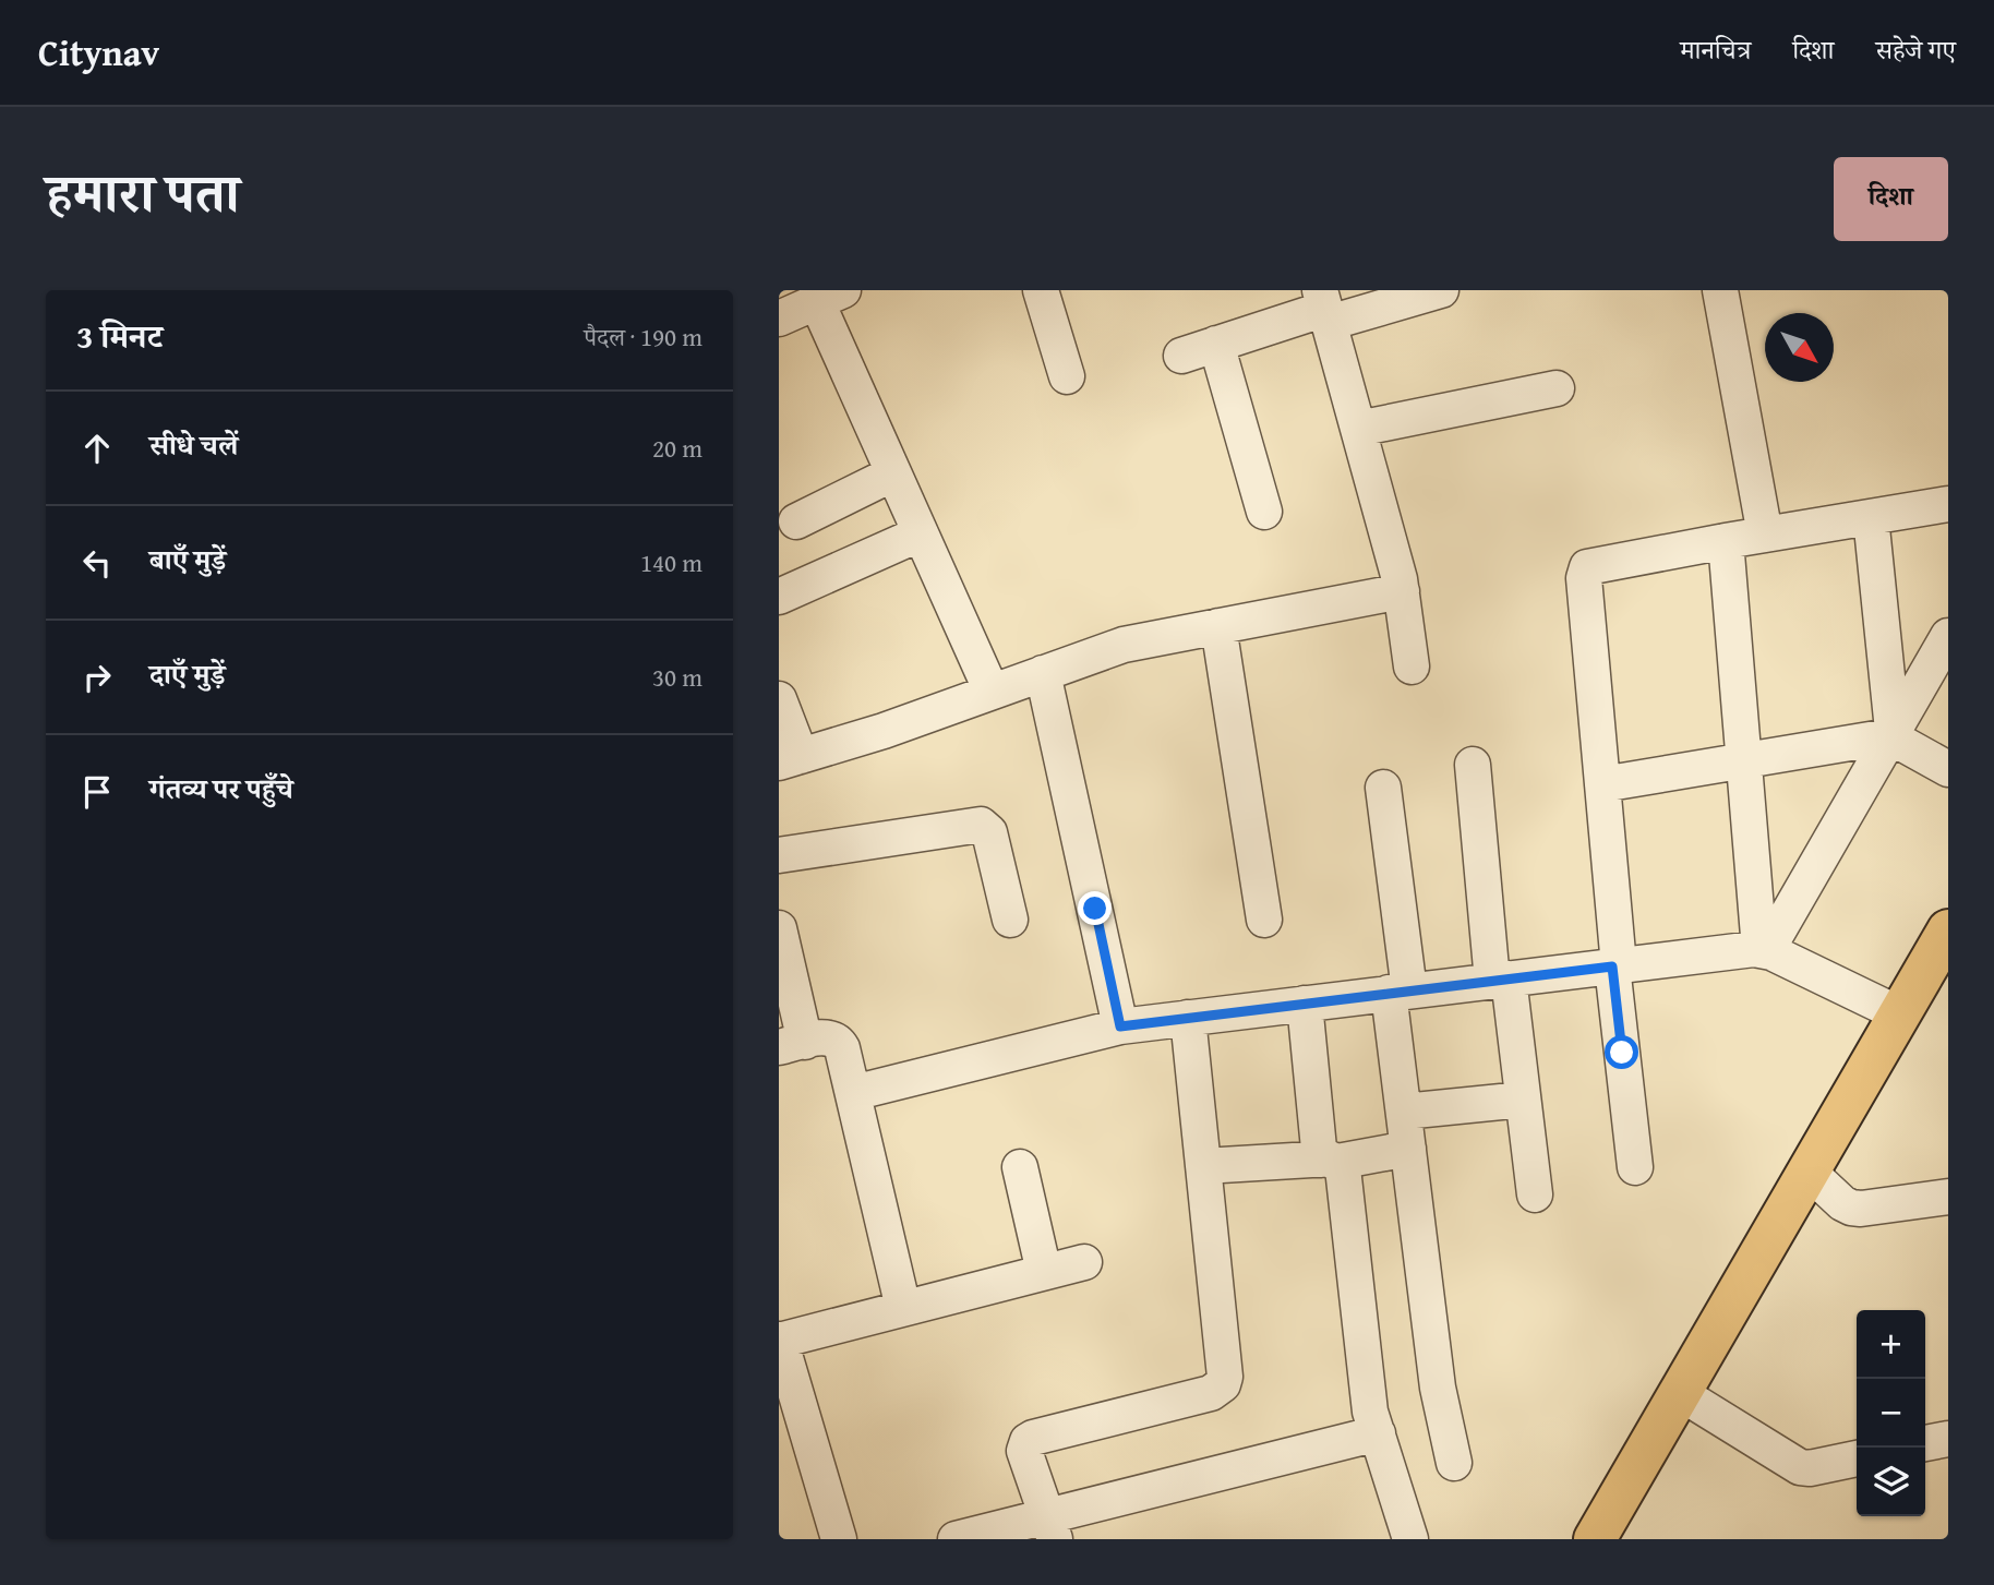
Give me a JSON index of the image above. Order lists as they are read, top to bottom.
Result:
{
  "north": "bottom right",
  "page": {
    "header": "Citynav",
    "nav": ["मानचित्र", "दिशा", "सहेजे गए"],
    "title": "हमारा पता",
    "buttons": "दिशा",
    "heading": ["3 मिनट", "पैदल · 190 m"],
    "list": [
      ["सीधे चलें", "20 m"],
      ["बाएँ मुड़ें", "140 m"],
      ["दाएँ मुड़ें", "30 m"],
      "गंतव्य पर पहुँचे"
    ],
    "map_buttons": ["+", "−"]
  }
}
